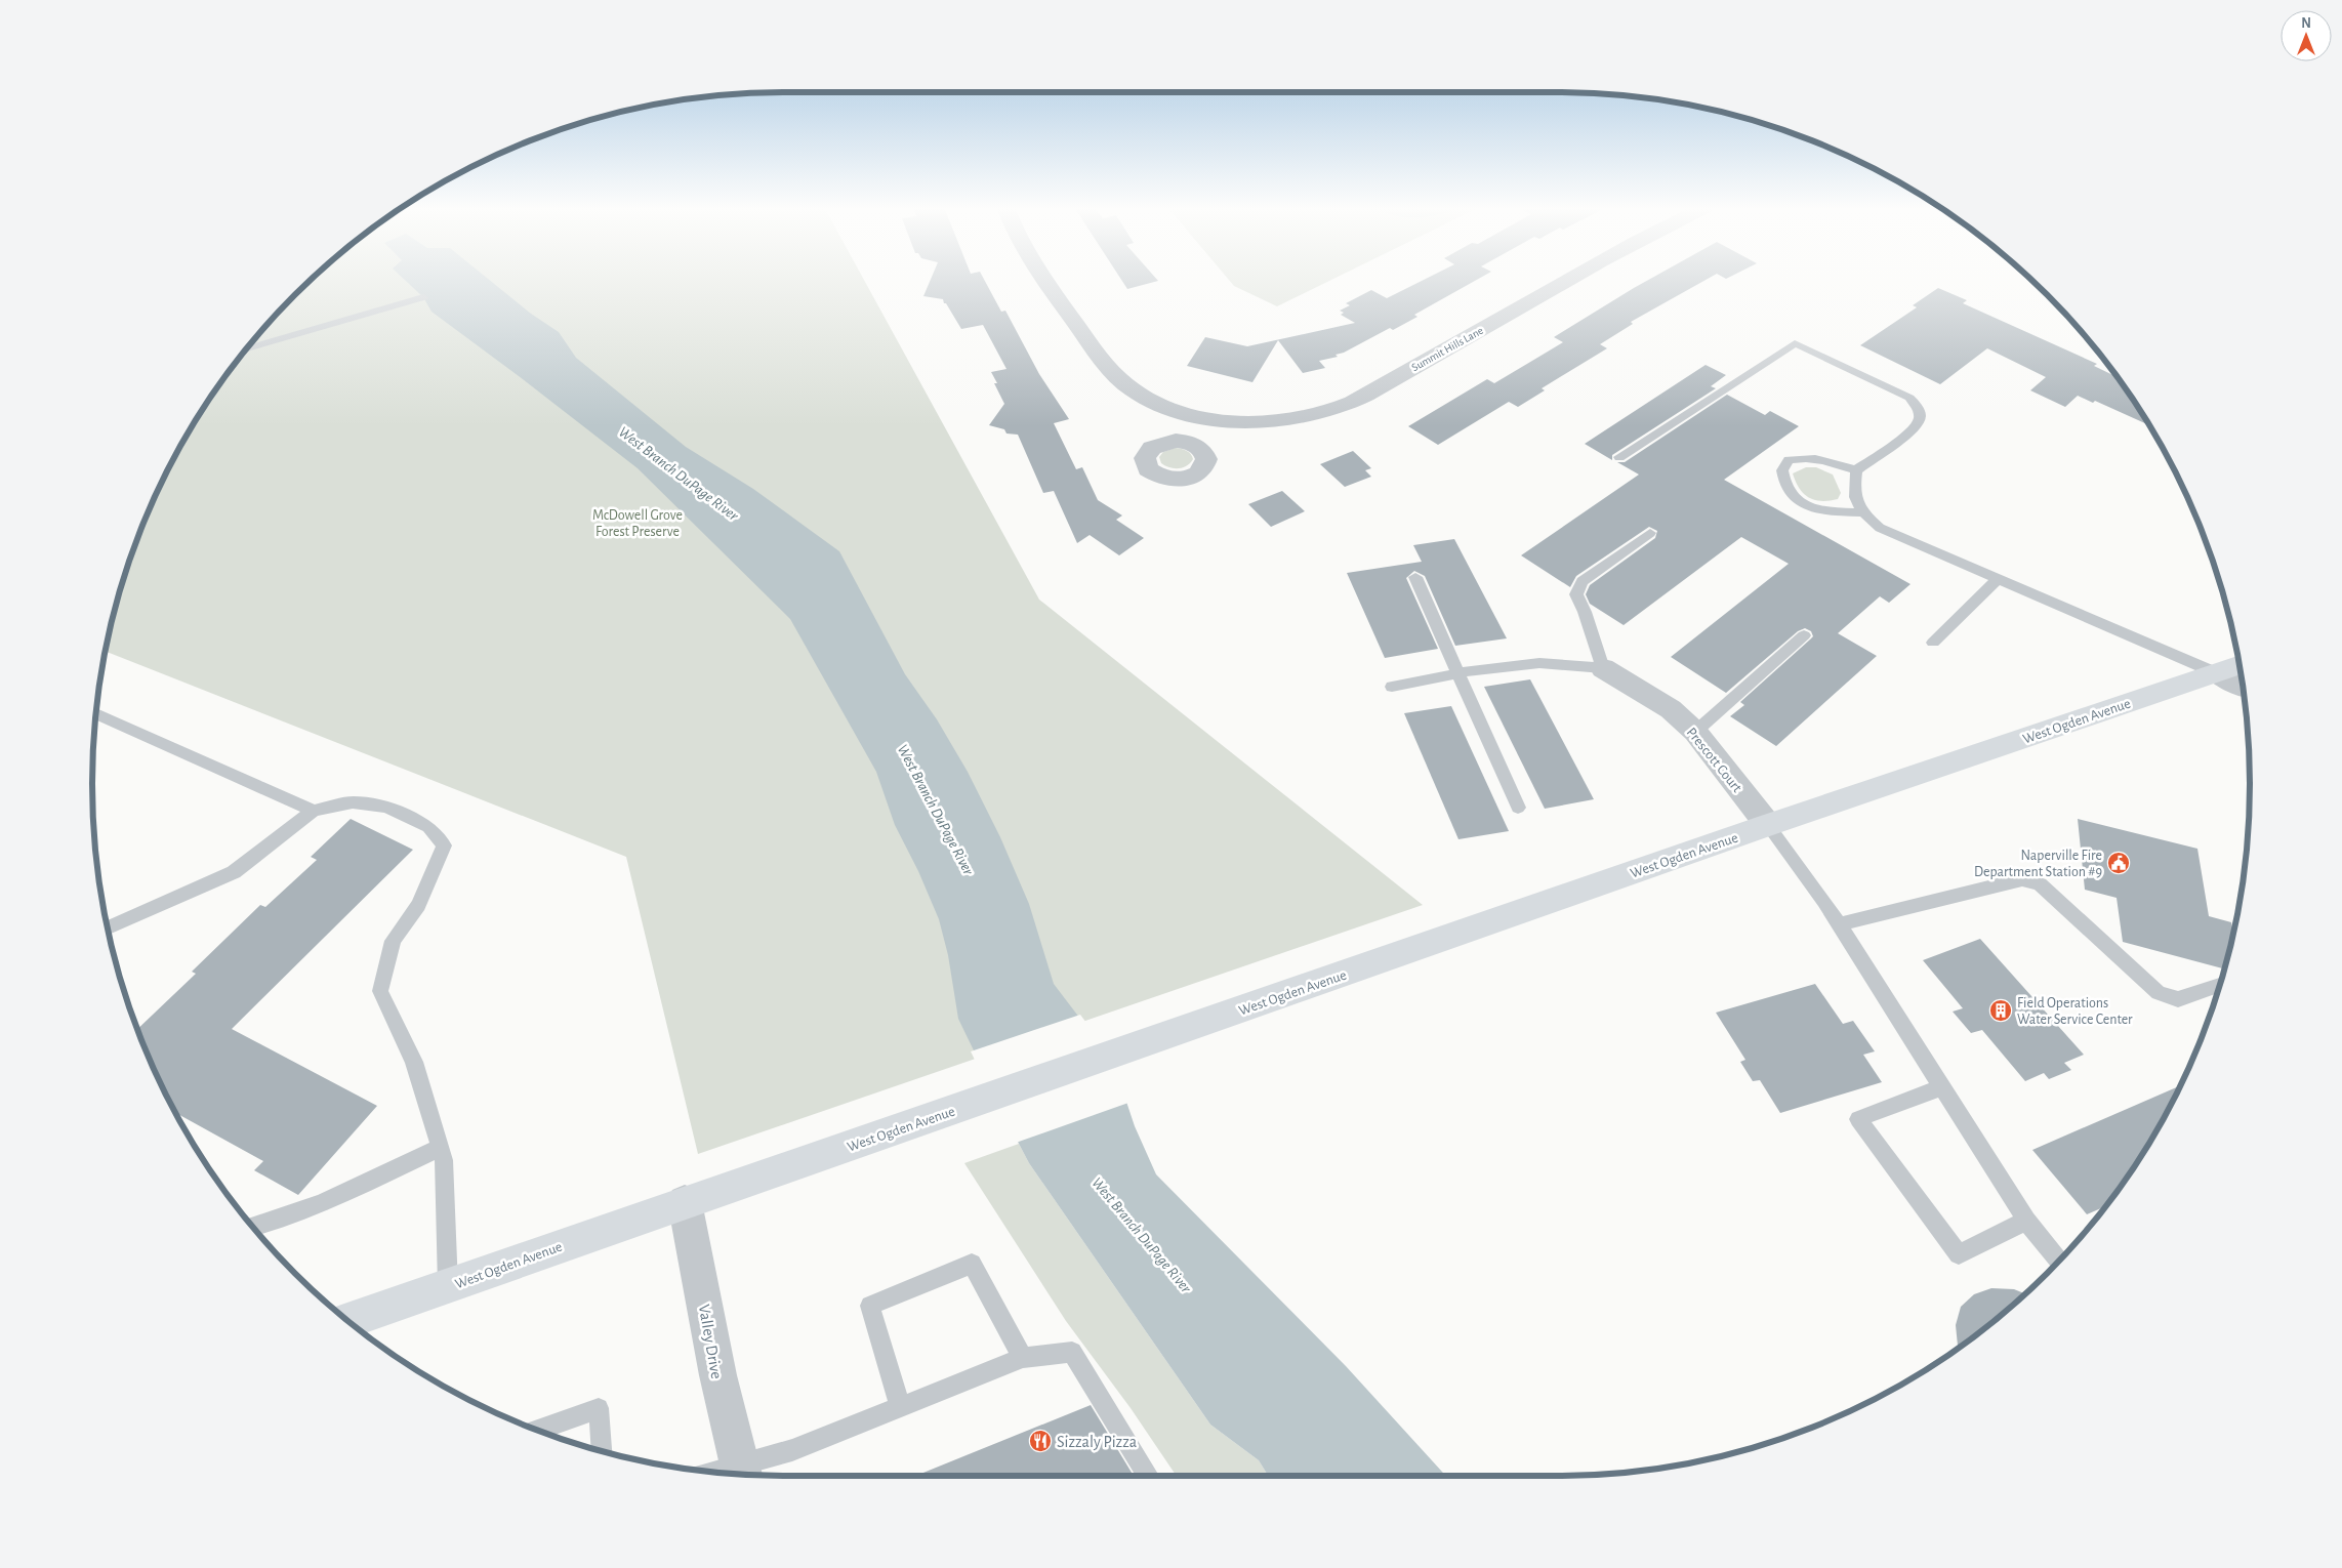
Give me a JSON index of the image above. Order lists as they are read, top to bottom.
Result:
{
  "streets": {
    "main road": ["West Ogden Avenue"],
    "street": ["Summit Hills Lane", "Prescott Court", "Valley Drive"]
  },
  "crossings": [
    ["West Ogden Avenue", "Prescott Court"],
    ["West Ogden Avenue", "Valley Drive"]
  ],
  "water": ["West Branch DuPage River"],
  "parks": ["McDowell Grove Forest Preserve"],
  "places": {
    "public building": ["Naperville Fire Department Station #9"],
    "building": ["Field Operations Water Service Center"],
    "restaurant": ["Sizzaly Pizza"]
  },
  "north": "top"
}
